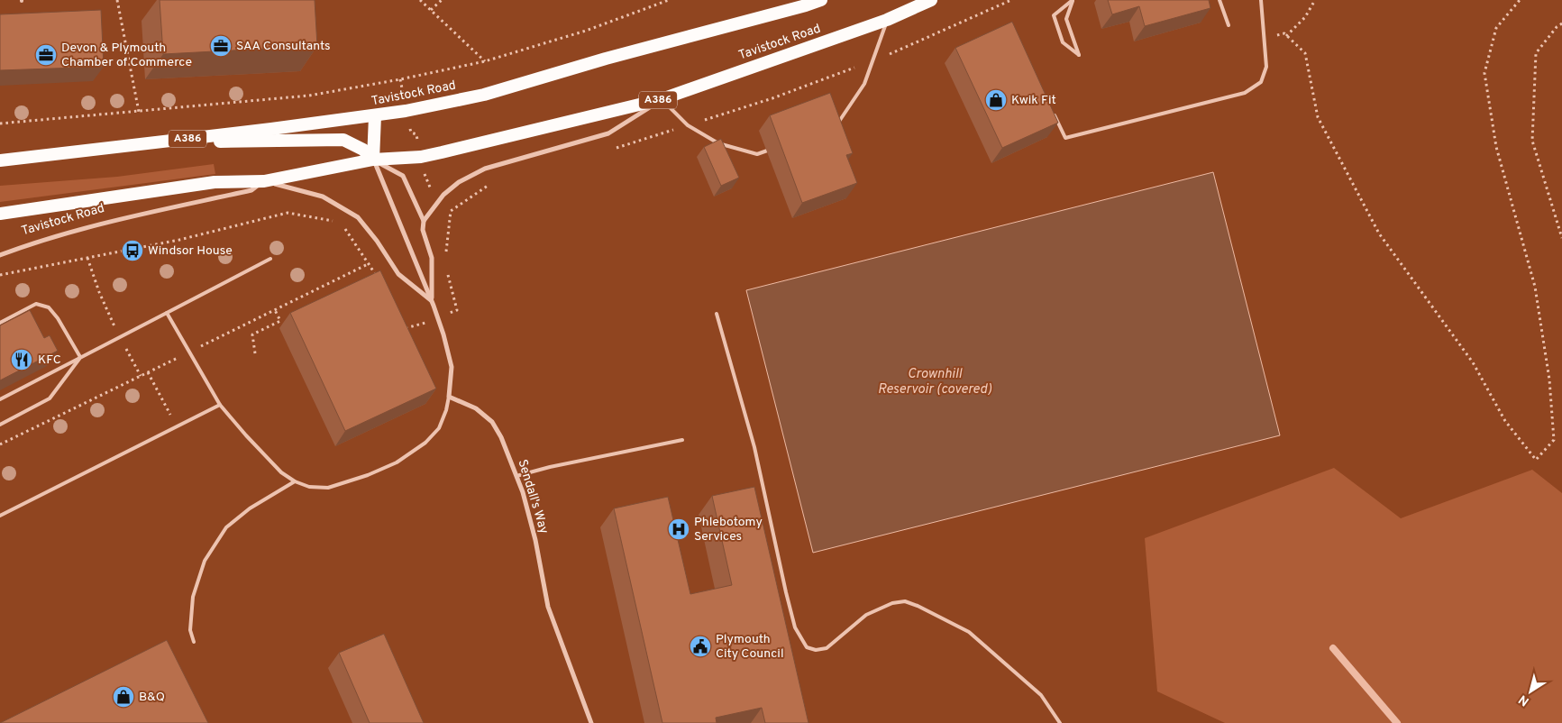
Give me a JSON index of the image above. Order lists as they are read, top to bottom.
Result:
{
  "streets": {
    "highway": ["Tavistock Road", "A386"],
    "street": ["Sendall's Way"]
  },
  "crossings": [
    ["Tavistock Road", "A386"]
  ],
  "water": ["Crownhill Reservoir (covered)"],
  "places": {
    "office": ["SAA Consultants", "Devon & Plymouth Chamber of Commerce"],
    "shop": ["Kwik Fit", "B&Q"],
    "bus stop": ["Windsor House"],
    "restaurant": ["KFC"],
    "hospital": ["Phlebotomy Services"],
    "public building": ["Plymouth City Council"]
  },
  "north": "bottom left"
}
